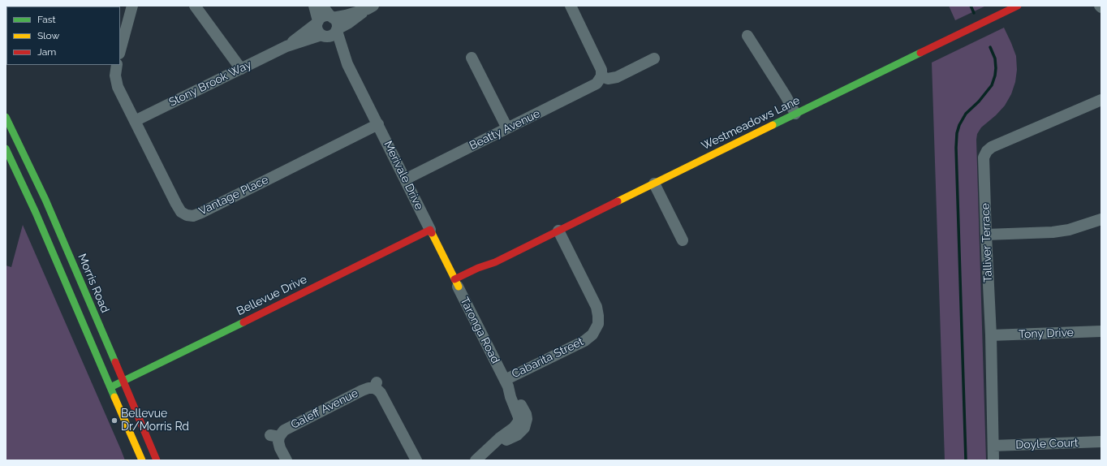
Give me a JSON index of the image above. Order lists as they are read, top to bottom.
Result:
{
  "streets": {
    "street": [
      "Stony Brook Way",
      "Westmeadows Lane",
      "Beatty Avenue",
      "Merivale Drive",
      "Vantage Place",
      "Talliver Terrace",
      "Morris Road",
      "Bellevue Drive",
      "Taronga Road",
      "Tony Drive",
      "Cabarita Street",
      "Galeff Avenue",
      "Doyle Court"
    ]
  },
  "crossings": [
    ["Stony Brook Way", "Merivale Drive"],
    ["Stony Brook Way", "Vantage Place"],
    ["Westmeadows Lane", "Merivale Drive"],
    ["Westmeadows Lane", "Taronga Road"],
    ["Westmeadows Lane", "Cabarita Street"],
    ["Beatty Avenue", "Merivale Drive"],
    ["Merivale Drive", "Vantage Place"],
    ["Merivale Drive", "Bellevue Drive"],
    ["Merivale Drive", "Taronga Road"],
    ["Talliver Terrace", "Tony Drive"],
    ["Talliver Terrace", "Doyle Court"],
    ["Morris Road", "Bellevue Drive"],
    ["Taronga Road", "Cabarita Street"]
  ],
  "places": ["Bellevue Dr/Morris Rd"],
  "legend": ["Fast", "Slow", "Jam"]
}
